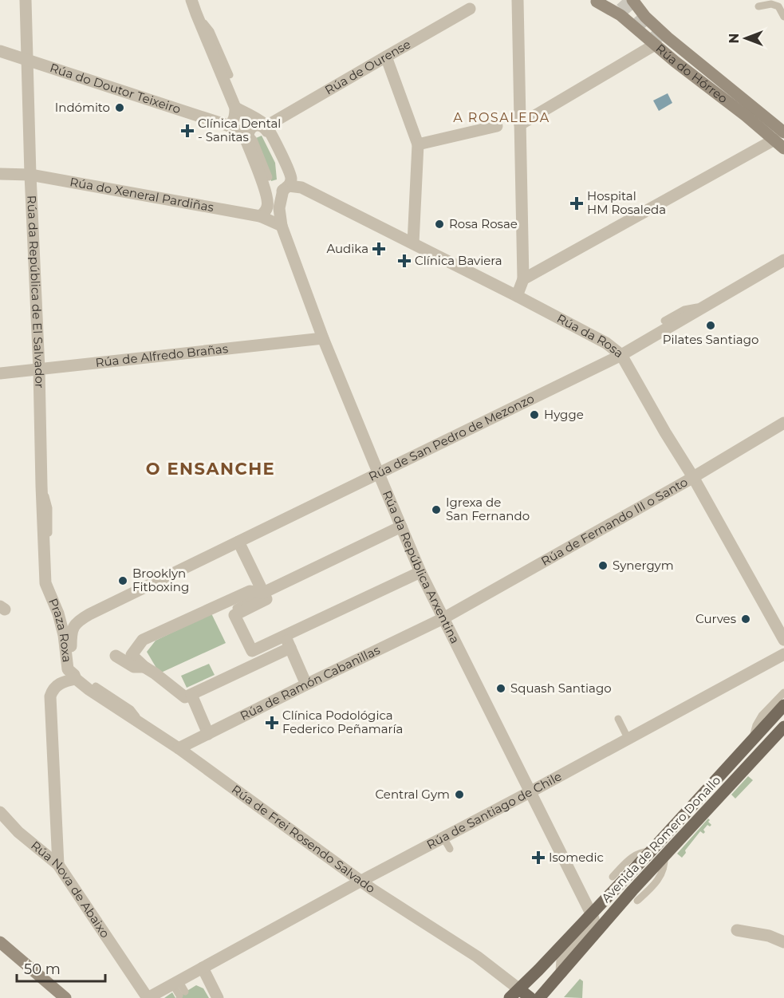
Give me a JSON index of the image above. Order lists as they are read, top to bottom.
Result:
{
  "streets": {
    "main road": ["Rúa do Hórreo", "Avenida de Romero Donallo"],
    "street": [
      "Rúa de Ourense",
      "Rúa do Doutor Teixeiro",
      "Rúa do Xeneral Pardiñas",
      "Rúa da República de El Salvador",
      "Rúa da Rosa",
      "Rúa de Alfredo Brañas",
      "Rúa de San Pedro de Mezonzo",
      "Rúa de Fernando III o Santo",
      "Rúa da República Arxentina",
      "Praza Roxa",
      "Rúa de Ramón Cabanillas",
      "Rúa de Santiago de Chile",
      "Rúa de Frei Rosendo Salvado",
      "Rúa Nova de Abaixo"
    ]
  },
  "crossings": [
    ["Rúa do Doutor Teixeiro", "Rúa da República de El Salvador"],
    ["Rúa do Xeneral Pardiñas", "Rúa da República de El Salvador"],
    ["Rúa do Xeneral Pardiñas", "Rúa da República Arxentina"],
    ["Rúa da República de El Salvador", "Rúa de Alfredo Brañas"],
    ["Rúa da República de El Salvador", "Praza Roxa"],
    ["Rúa da Rosa", "Rúa de San Pedro de Mezonzo"],
    ["Rúa da Rosa", "Rúa de Fernando III o Santo"],
    ["Rúa da Rosa", "Rúa da República Arxentina"],
    ["Rúa de Alfredo Brañas", "Rúa da República Arxentina"],
    ["Rúa de San Pedro de Mezonzo", "Rúa da República Arxentina"],
    ["Rúa de San Pedro de Mezonzo", "Praza Roxa"],
    ["Rúa de Fernando III o Santo", "Rúa da República Arxentina"],
    ["Rúa de Fernando III o Santo", "Rúa de Ramón Cabanillas"],
    ["Rúa da República Arxentina", "Rúa de Ramón Cabanillas"],
    ["Rúa da República Arxentina", "Rúa de Santiago de Chile"],
    ["Rúa da República Arxentina", "Avenida de Romero Donallo"],
    ["Praza Roxa", "Rúa de Frei Rosendo Salvado"],
    ["Rúa de Ramón Cabanillas", "Rúa de Frei Rosendo Salvado"],
    ["Rúa de Santiago de Chile", "Rúa de Frei Rosendo Salvado"],
    ["Rúa de Santiago de Chile", "Rúa Nova de Abaixo"],
    ["Rúa de Frei Rosendo Salvado", "Avenida de Romero Donallo"]
  ],
  "districts": ["A ROSALEDA", "O ENSANCHE"],
  "places": {
    "other": [
      "Indómito",
      "Rosa Rosae",
      "Pilates Santiago",
      "Hygge",
      "Igrexa de San Fernando",
      "Synergym",
      "Brooklyn Fitboxing",
      "Curves",
      "Squash Santiago",
      "Central Gym"
    ],
    "health": [
      "Clínica Dental - Sanitas",
      "Hospital HM Rosaleda",
      "Audika",
      "Clínica Baviera",
      "Clínica Podológica Federico Peñamaría",
      "Isomedic"
    ]
  },
  "scale_bar": "50 m",
  "north": "left"
}
